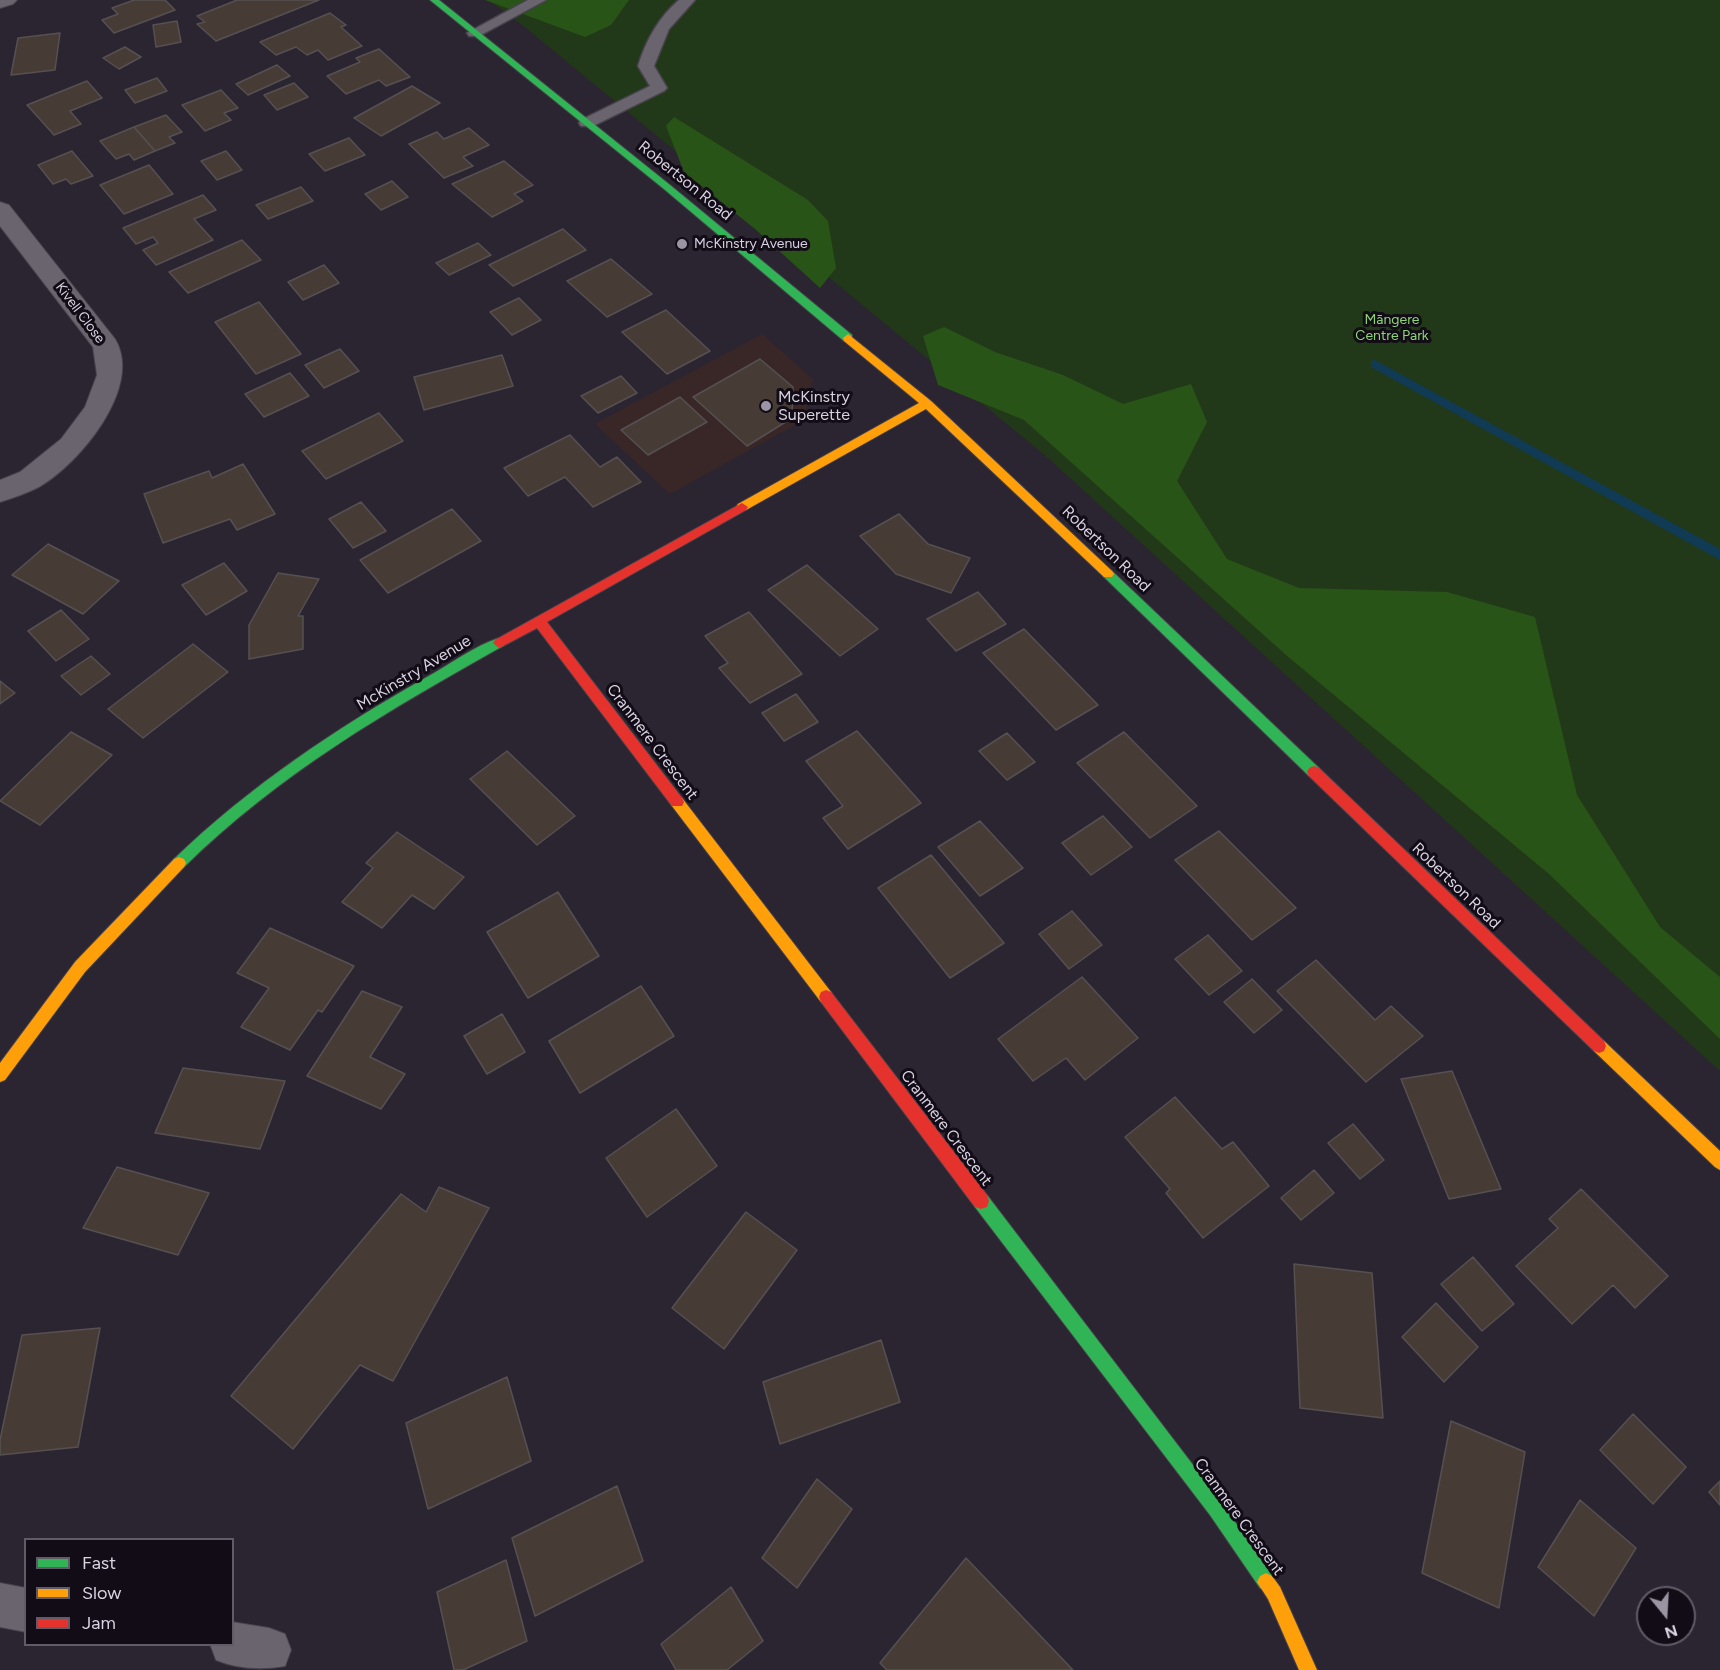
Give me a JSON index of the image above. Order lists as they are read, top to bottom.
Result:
{
  "streets": {
    "street": [
      "Robertson Road",
      "Kivell Close",
      "McKinstry Avenue",
      "Cranmere Crescent"
    ]
  },
  "crossings": [
    ["Robertson Road", "McKinstry Avenue"],
    ["McKinstry Avenue", "Cranmere Crescent"]
  ],
  "parks": ["Māngere Centre Park"],
  "places": ["McKinstry Avenue", "McKinstry Superette"],
  "legend": ["Fast", "Slow", "Jam"],
  "north": "bottom"
}
